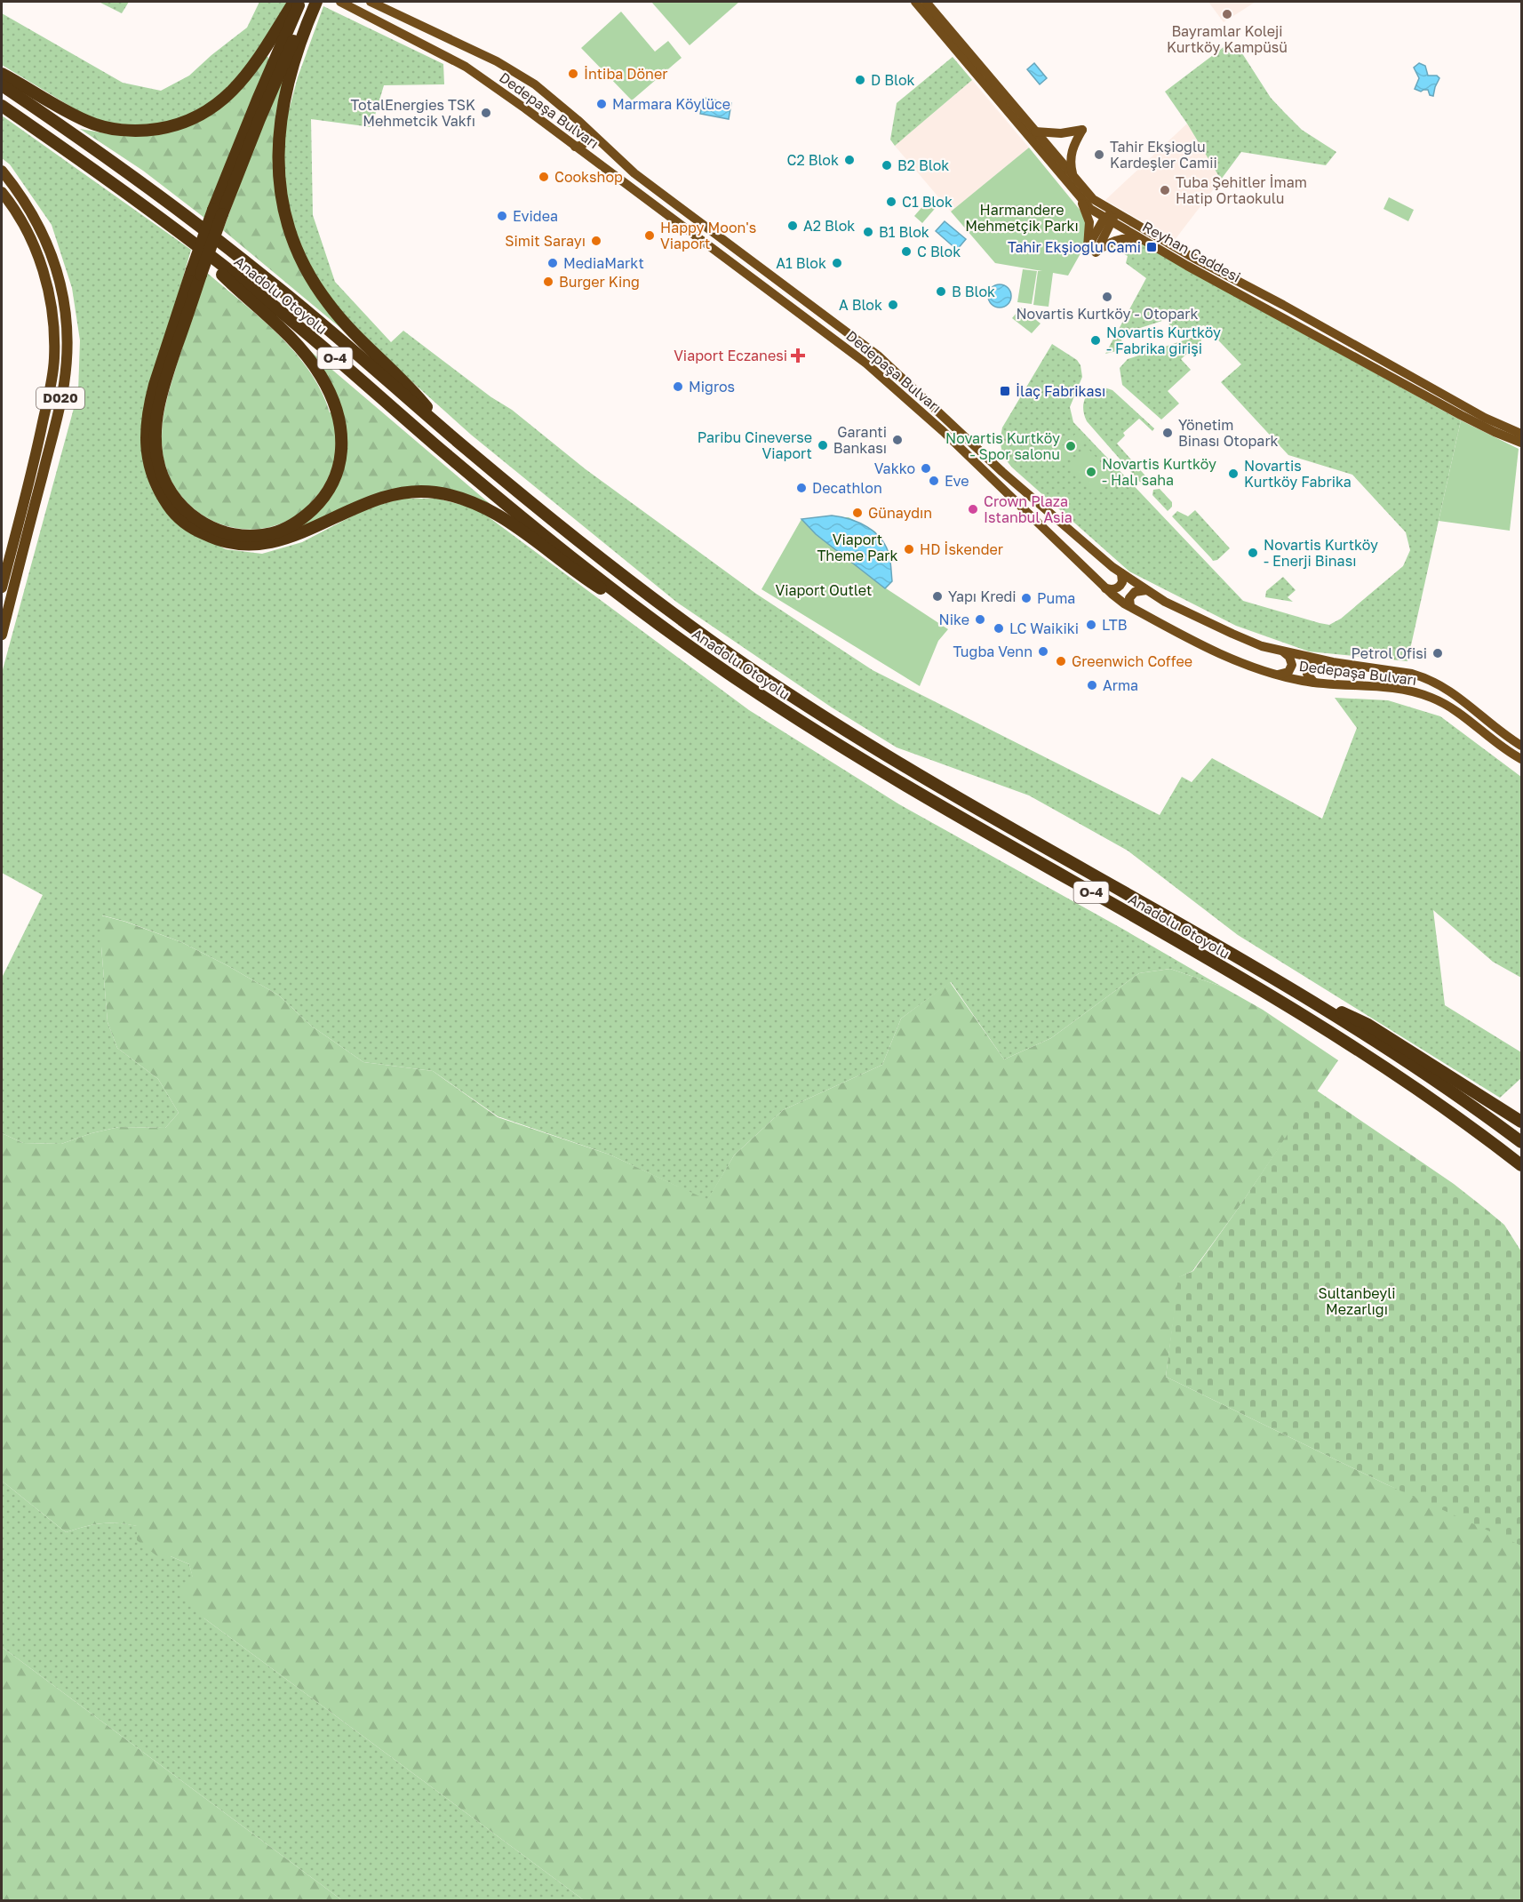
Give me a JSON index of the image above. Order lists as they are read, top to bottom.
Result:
{
  "streets": {
    "highway": ["Anadolu Otoyolu", "O-4", "D020"],
    "main road": ["Dedepaşa Bulvarı", "Reyhan Caddesi"]
  },
  "parks": [
    "Harmandere Mehmetçik Parkı",
    "Viaport Theme Park",
    "Viaport Outlet",
    "Sultanbeyli Mezarlığı"
  ],
  "places": {
    "other": [
      "Bayramlar Koleji Kurtköy Kampüsü",
      "İntiba Döner",
      "D Blok",
      "Marmara Köylüce",
      "TotalEnergies TSK Mehmetcik Vakfı",
      "Tahir Ekşioğlu Kardeşler Camii",
      "C2 Blok",
      "B2 Blok",
      "Cookshop",
      "Tuba Şehitler İmam Hatip Ortaokulu",
      "C1 Blok",
      "Evidea",
      "A2 Blok",
      "B1 Blok",
      "Happy Moon's Viaport",
      "Simit Sarayı",
      "C Blok",
      "MediaMarkt",
      "A1 Blok",
      "Burger King",
      "B Blok",
      "Novartis Kurtköy - Otopark",
      "A Blok",
      "Novartis Kurtköy - Fabrika girişi",
      "Migros",
      "Yönetim Binası Otopark",
      "Garanti Bankası",
      "Paribu Cineverse Viaport",
      "Novartis Kurtköy - Spor salonu",
      "Vakko",
      "Novartis Kurtköy - Halı saha",
      "Novartis Kurtköy Fabrika",
      "Eve",
      "Decathlon",
      "Crown Plaza Istanbul Asia",
      "Günaydın",
      "HD İskender",
      "Novartis Kurtköy - Enerji Binası",
      "Yapı Kredi",
      "Puma",
      "Nike",
      "LTB",
      "LC Waikiki",
      "Tuğba Venn",
      "Petrol Ofisi",
      "Greenwich Coffee",
      "Arma"
    ],
    "transit": ["Tahir Ekşioğlu Cami", "İlaç Fabrikası"],
    "health": ["Viaport Eczanesi"]
  }
}
